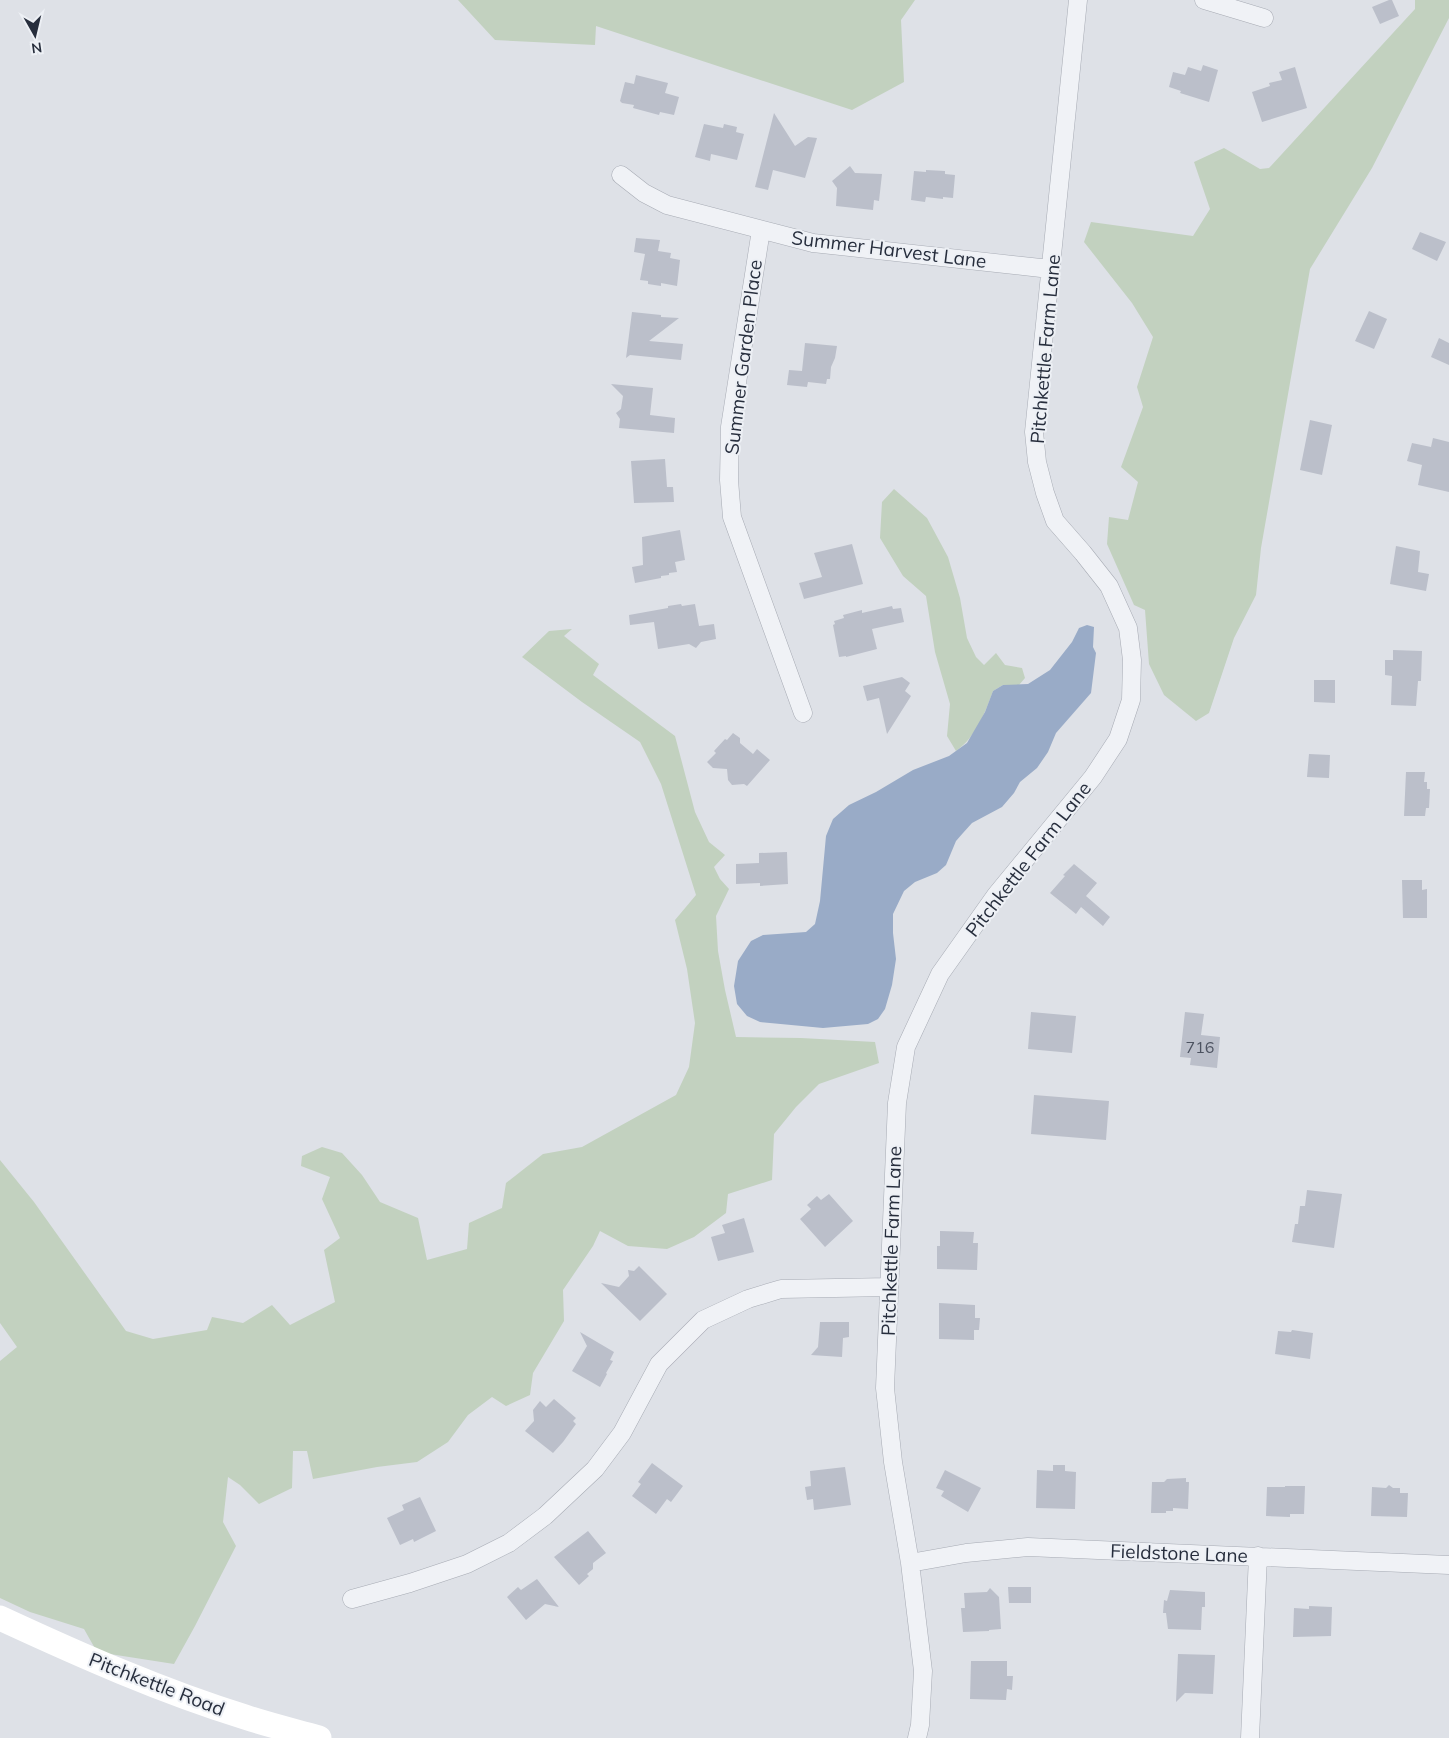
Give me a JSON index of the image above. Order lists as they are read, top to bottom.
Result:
{
  "streets": {
    "main road": ["Pitchkettle Road"],
    "street": [
      "Summer Harvest Lane",
      "Pitchkettle Farm Lane",
      "Summer Garden Place",
      "Fieldstone Lane"
    ]
  },
  "crossings": [
    ["Summer Harvest Lane", "Pitchkettle Farm Lane"],
    ["Summer Harvest Lane", "Summer Garden Place"],
    ["Pitchkettle Farm Lane", "Fieldstone Lane"]
  ],
  "house_numbers": ["716"],
  "north": "bottom"
}
